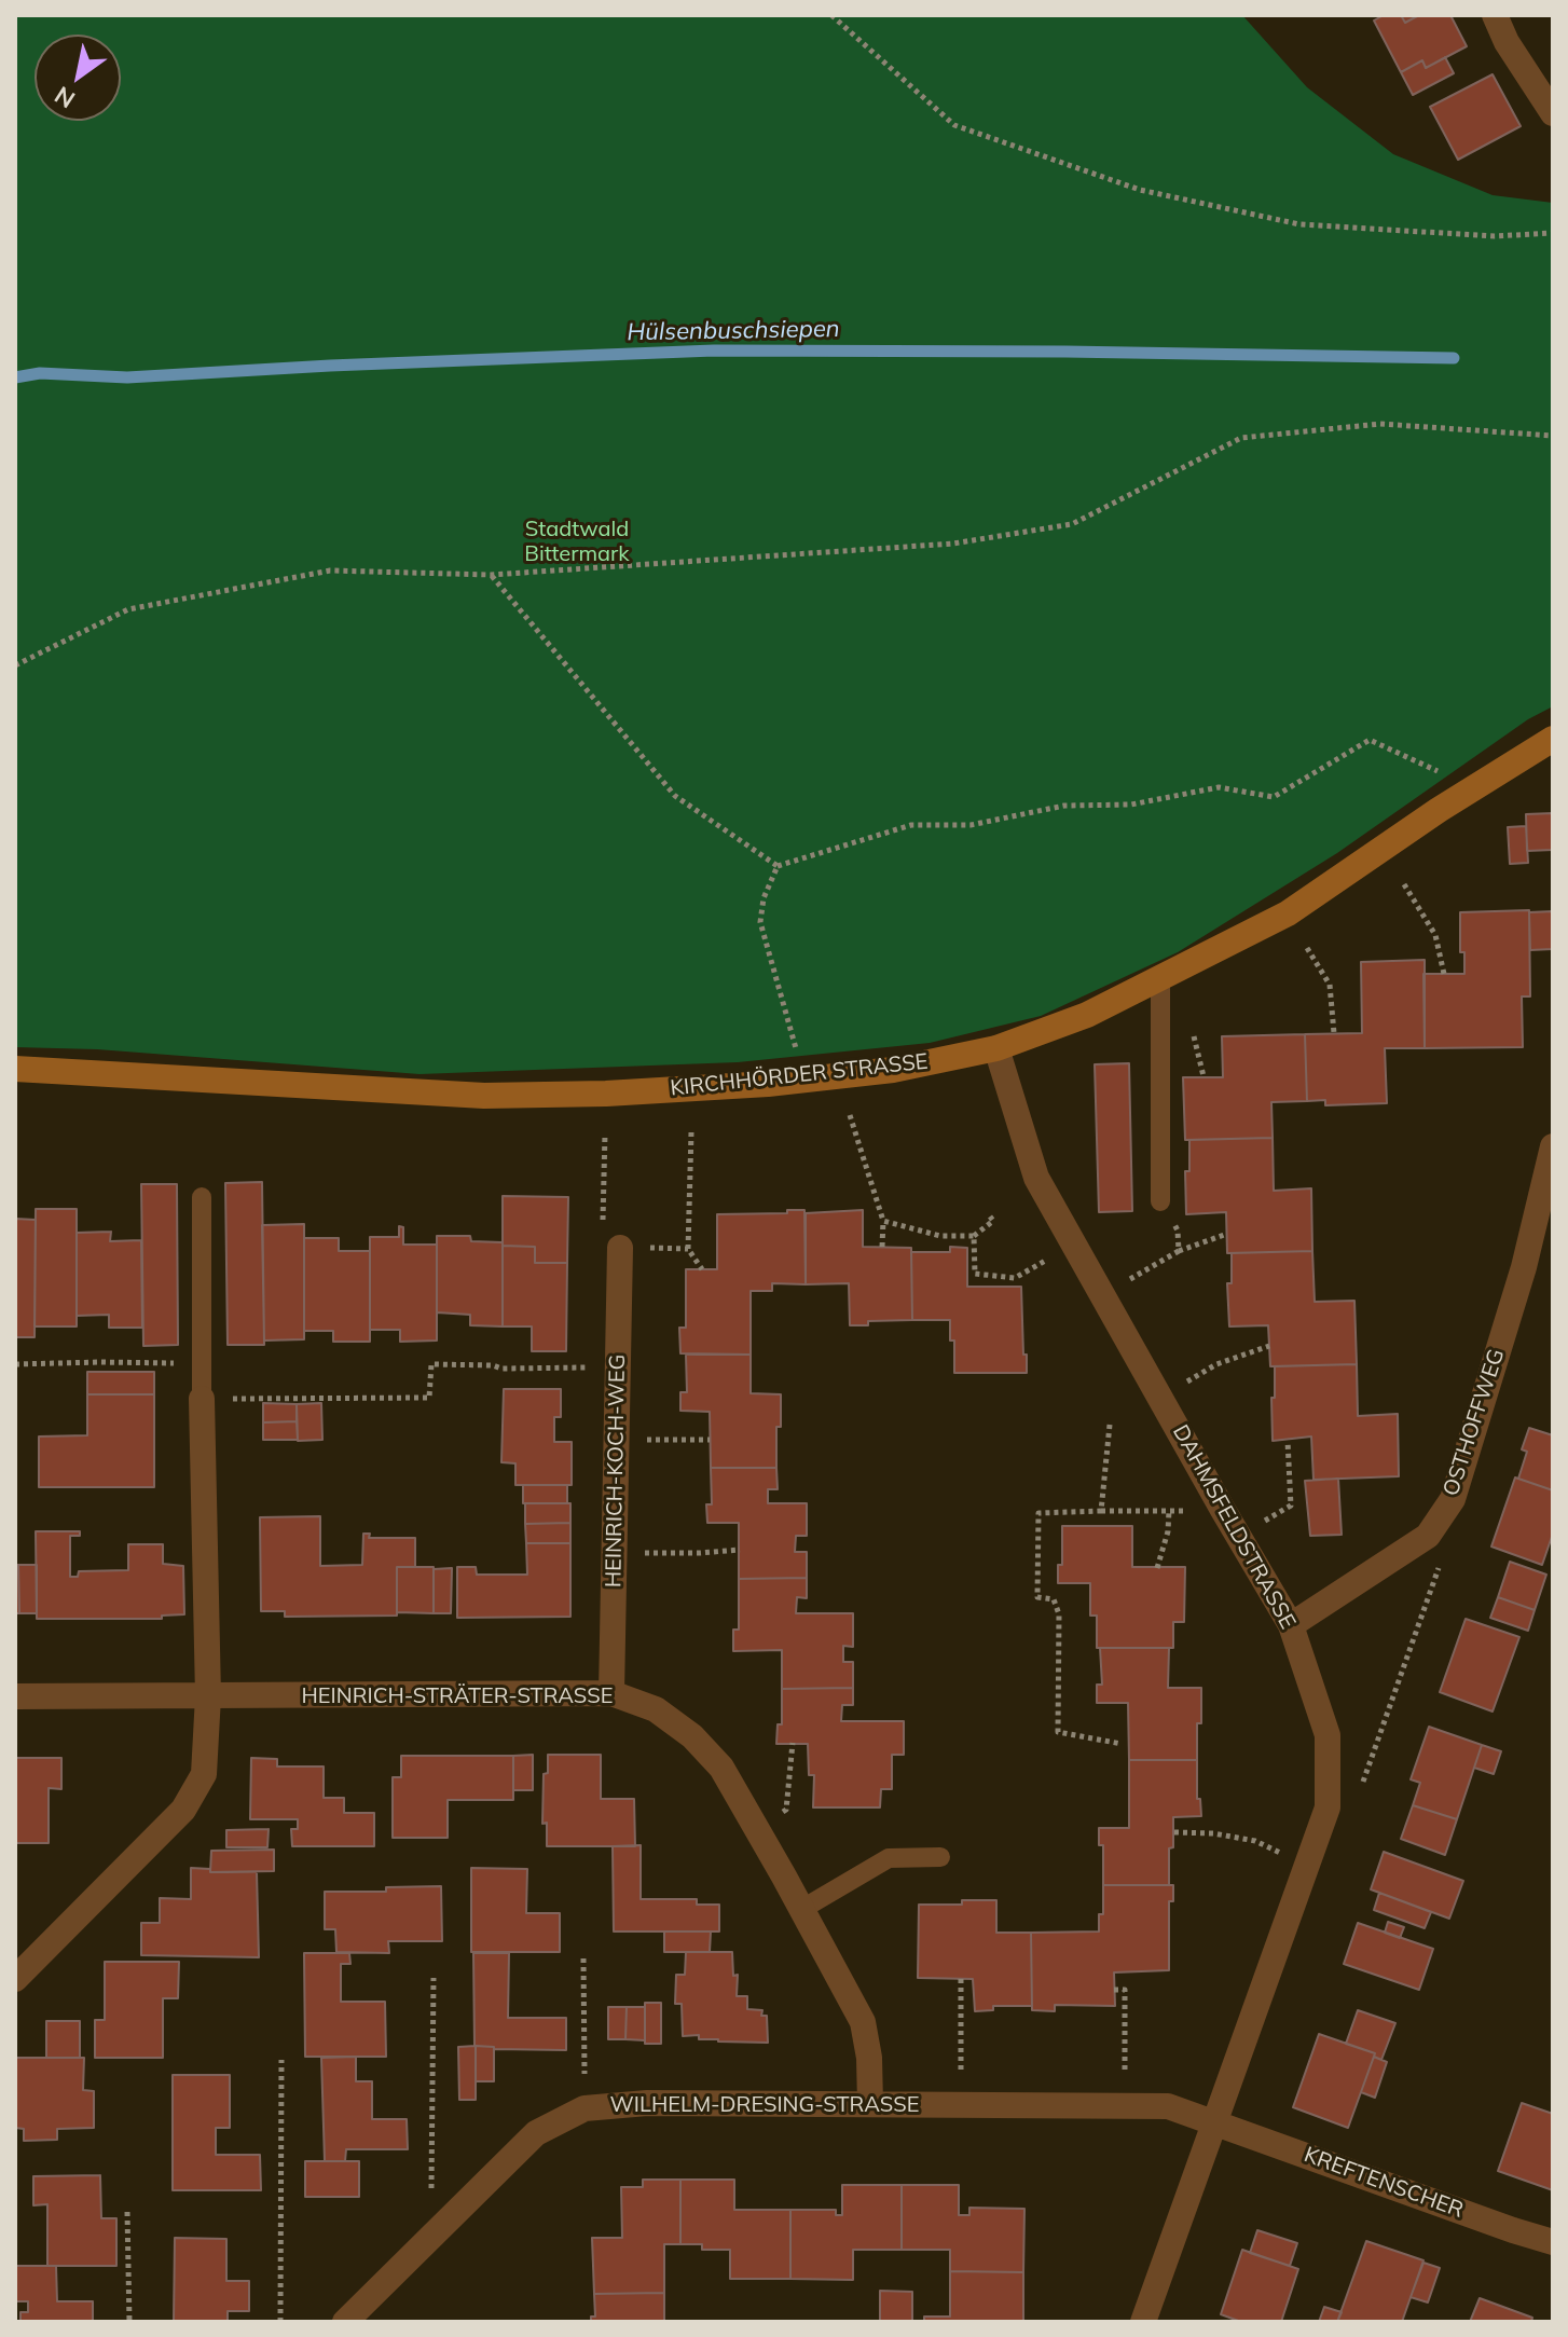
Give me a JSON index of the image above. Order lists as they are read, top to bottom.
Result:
{
  "streets": {
    "main road": ["KIRCHHÖRDER STRASSE"],
    "street": [
      "OSTHOFFWEG",
      "HEINRICH-KOCH-WEG",
      "DAHMSFELDSTRASSE",
      "HEINRICH-STRÄTER-STRASSE",
      "WILHELM-DRESING-STRASSE",
      "KREFTENSCHER"
    ]
  },
  "crossings": [
    ["KIRCHHÖRDER STRASSE", "DAHMSFELDSTRASSE"],
    ["OSTHOFFWEG", "DAHMSFELDSTRASSE"],
    ["HEINRICH-KOCH-WEG", "HEINRICH-STRÄTER-STRASSE"],
    ["DAHMSFELDSTRASSE", "WILHELM-DRESING-STRASSE"],
    ["DAHMSFELDSTRASSE", "KREFTENSCHER"],
    ["HEINRICH-STRÄTER-STRASSE", "WILHELM-DRESING-STRASSE"],
    ["WILHELM-DRESING-STRASSE", "KREFTENSCHER"]
  ],
  "water": ["Hülsenbuschsiepen"],
  "parks": ["Stadtwald Bittermark"],
  "north": "bottom left"
}
